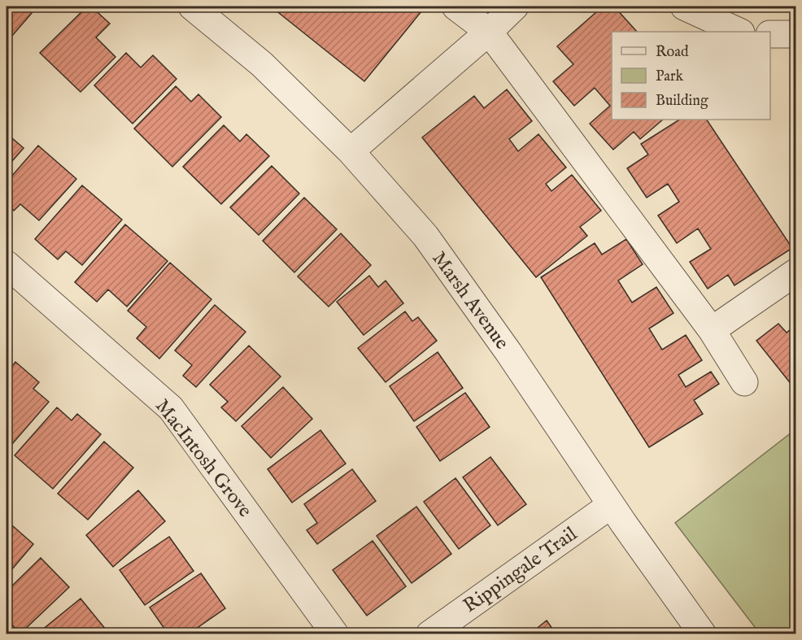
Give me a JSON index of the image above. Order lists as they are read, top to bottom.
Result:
{
  "streets": {
    "street": ["Marsh Avenue", "MacIntosh Grove", "Rippingale Trail"]
  },
  "crossings": [
    ["Marsh Avenue", "Rippingale Trail"]
  ],
  "legend": ["Road", "Park", "Building"]
}
